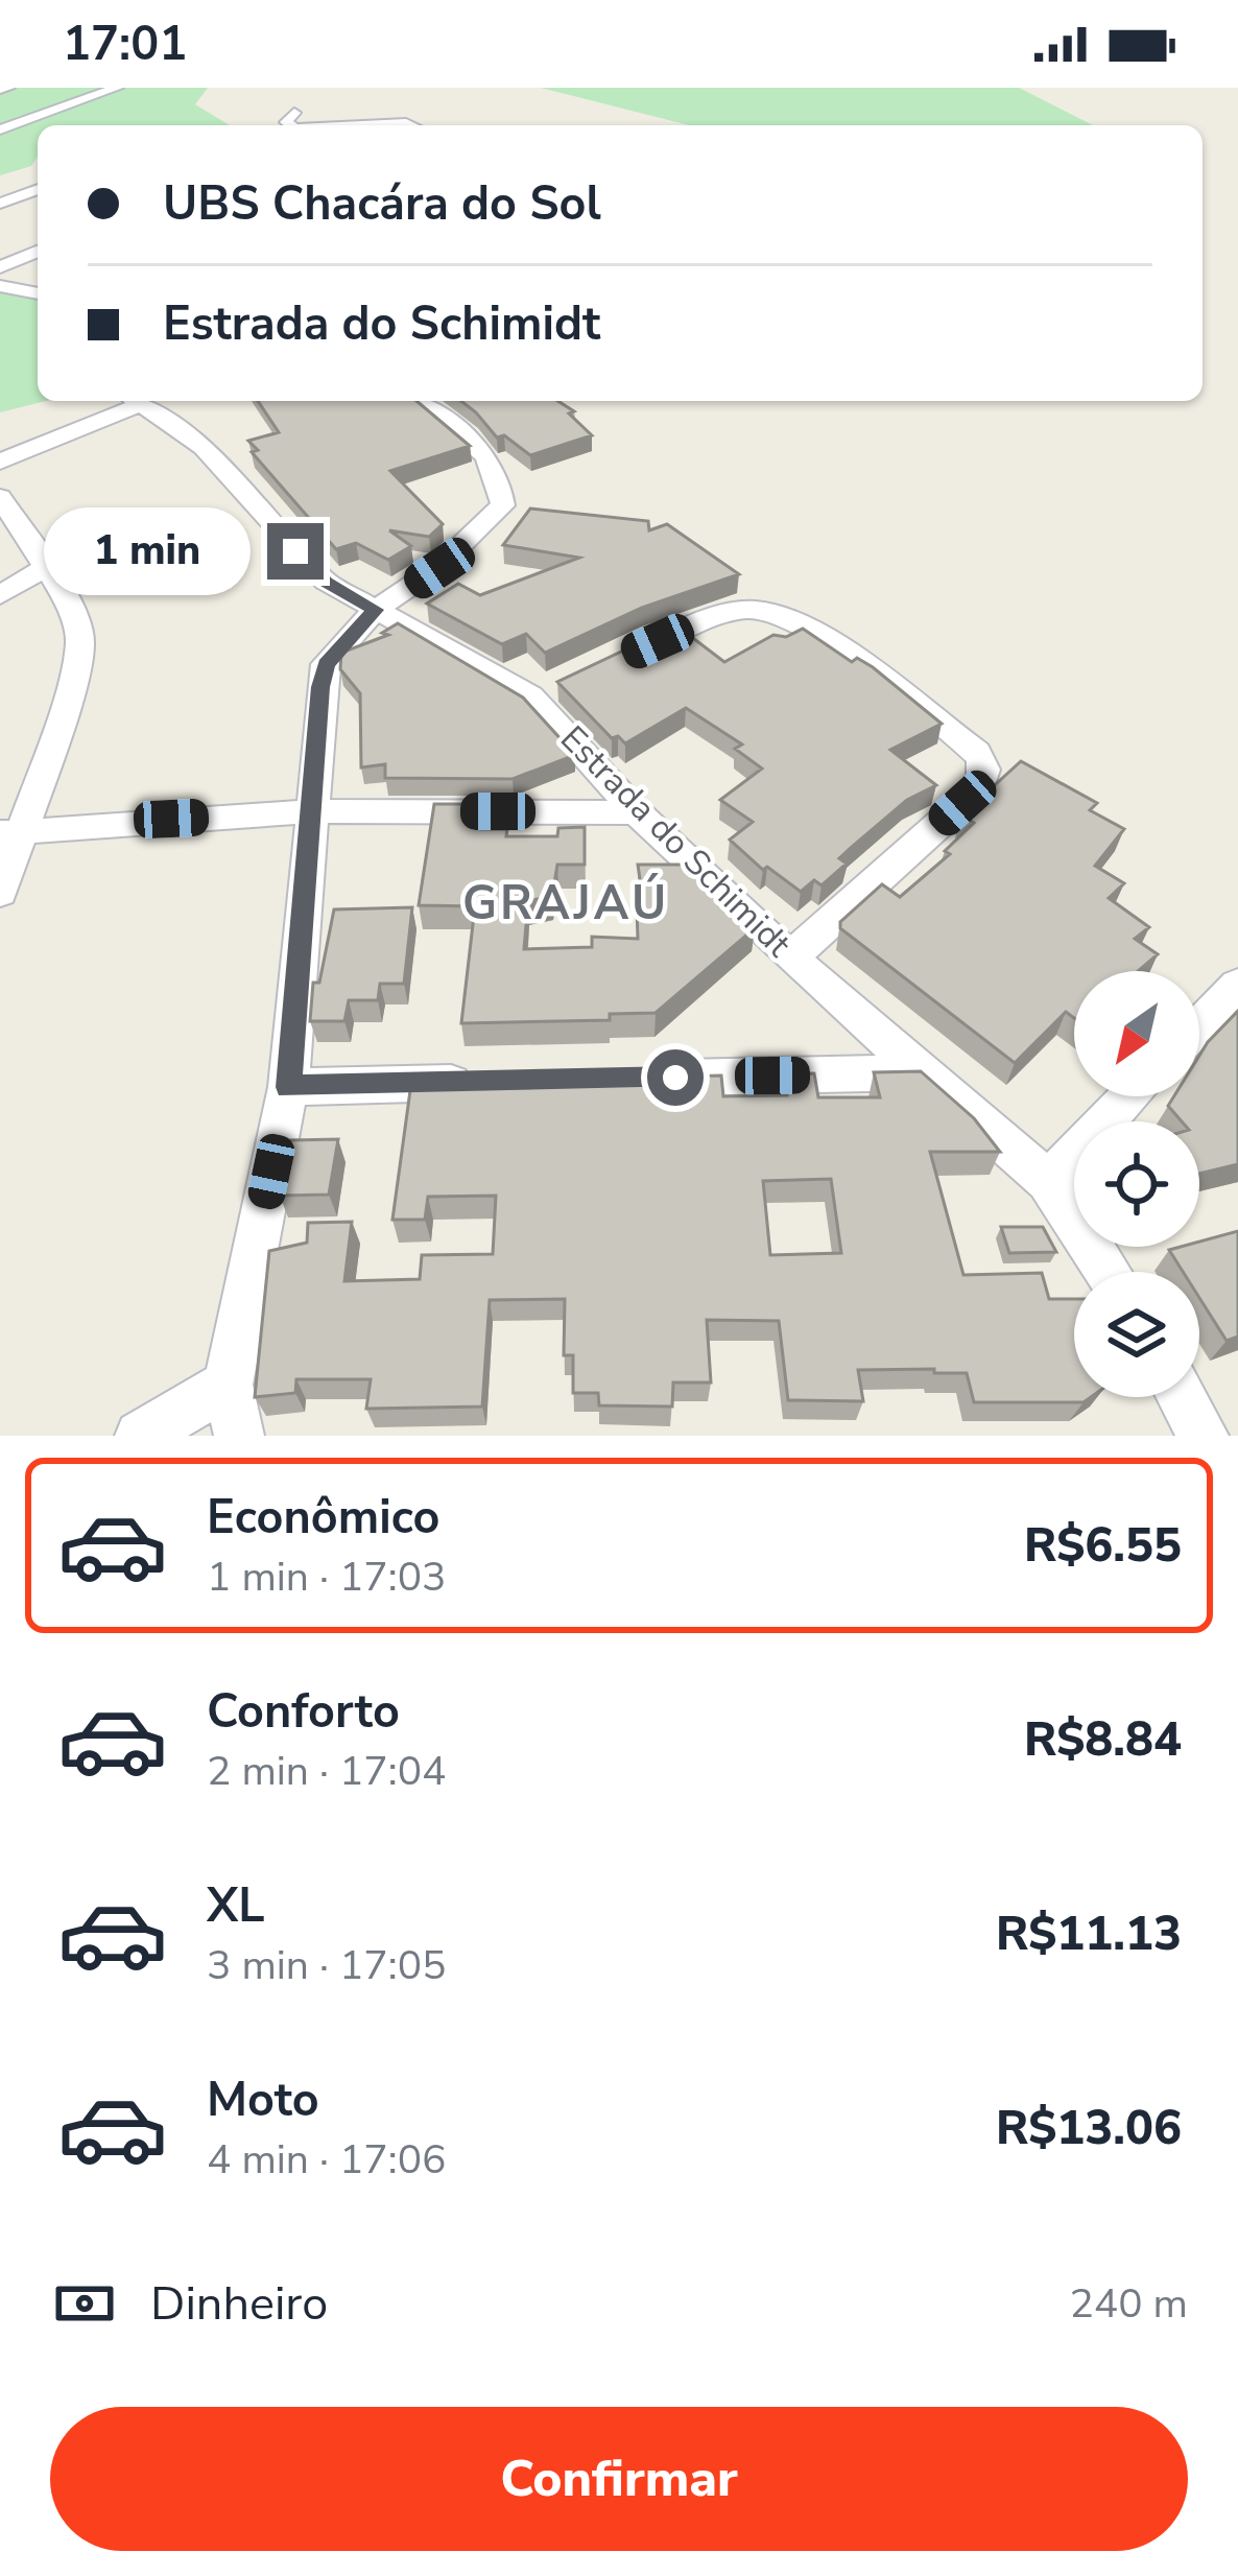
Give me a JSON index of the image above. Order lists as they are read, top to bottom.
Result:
{
  "streets": {
    "street": ["Estrada do Schimidt"]
  },
  "districts": ["GRAJAÚ"],
  "north": "bottom left",
  "page": {
    "status": "17:01",
    "banner": ["UBS Chacára do Sol", "Estrada do Schimidt"],
    "bubble": "1 min",
    "list": [
      {
        "name": "Econômico",
        "note": "1 min · 17:03",
        "value": "R$6.55"
      },
      {
        "name": "Conforto",
        "note": "2 min · 17:04",
        "value": "R$8.84"
      },
      {
        "name": "XL",
        "note": "3 min · 17:05",
        "value": "R$11.13"
      },
      {
        "name": "Moto",
        "note": "4 min · 17:06",
        "value": "R$13.06"
      }
    ],
    "pay": ["Dinheiro", "240 m"],
    "buttons": "Confirmar"
  }
}
